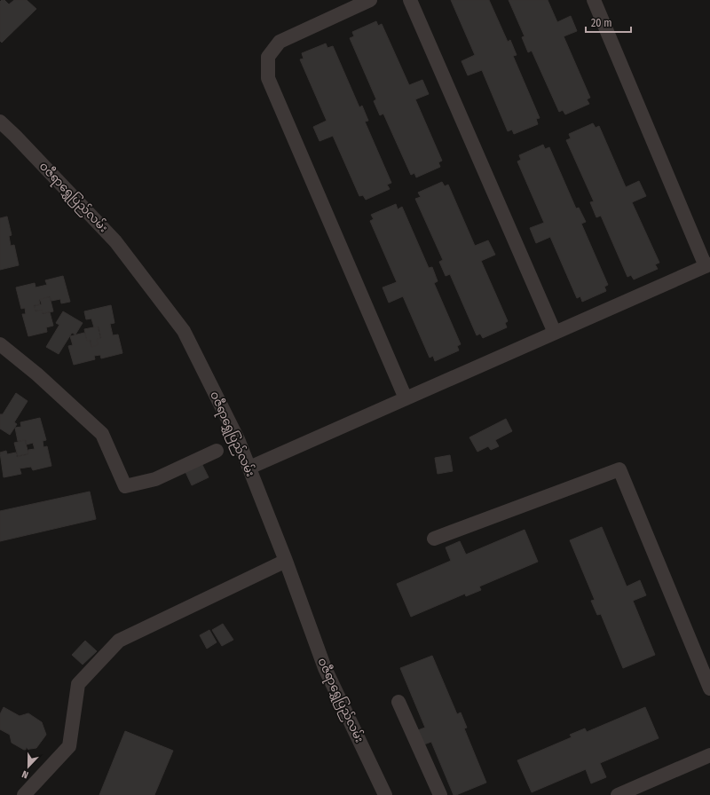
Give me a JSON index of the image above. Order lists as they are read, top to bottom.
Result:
{
  "streets": {
    "street": ["ဝဇီရာရွှေပြည်လမ်း"]
  },
  "scale_bar": "20 m",
  "north": "bottom"
}
